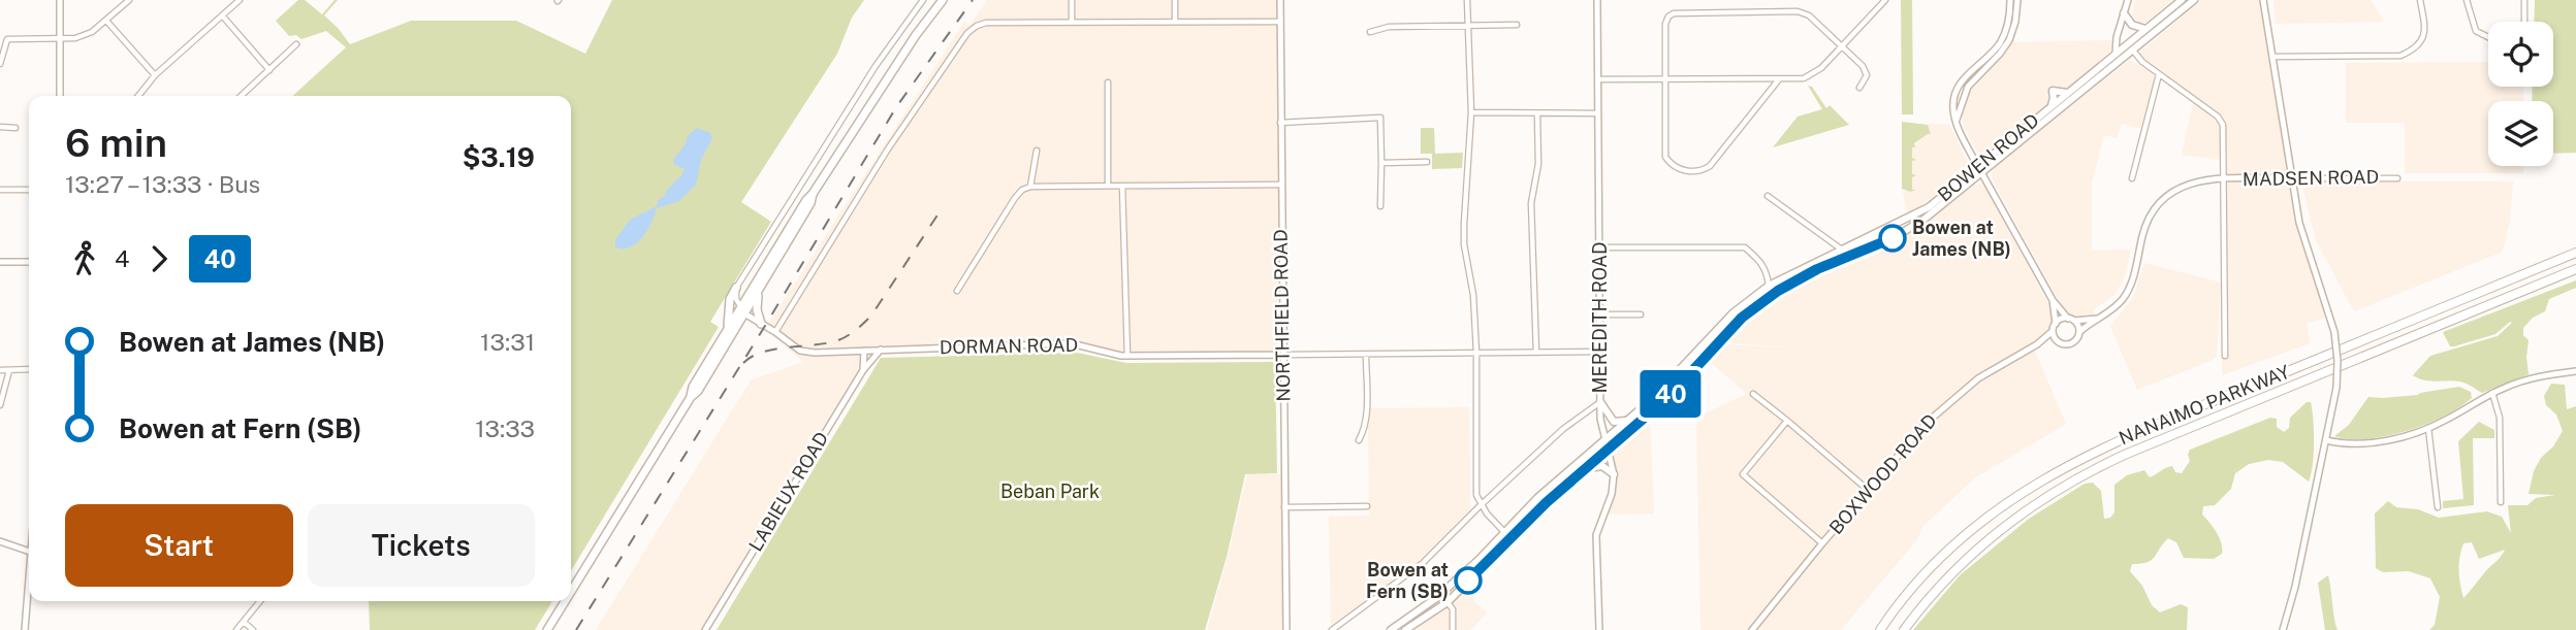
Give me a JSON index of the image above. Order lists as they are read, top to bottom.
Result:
{
  "streets": {
    "highway": ["NANAIMO PARKWAY"],
    "main road": ["BOWEN ROAD"],
    "street": [
      "MADSEN ROAD",
      "NORTHFIELD ROAD",
      "MEREDITH ROAD",
      "DORMAN ROAD",
      "BOXWOOD ROAD",
      "LABIEUX ROAD"
    ]
  },
  "crossings": [
    ["BOWEN ROAD", "MADSEN ROAD"],
    ["BOWEN ROAD", "MEREDITH ROAD"],
    ["NORTHFIELD ROAD", "DORMAN ROAD"],
    ["DORMAN ROAD", "LABIEUX ROAD"]
  ],
  "parks": ["Beban Park"],
  "places": ["Bowen at James (NB)", "Bowen at Fern (SB)"],
  "lines": ["bus line 40"],
  "page": {
    "on_map": "40",
    "heading": ["6 min", "13:27 – 13:33 · Bus", "$3.19"],
    "legs": ["4", "40"],
    "list": [
      {
        "name": "Bowen at James (NB)",
        "value": "13:31"
      },
      {
        "name": "Bowen at Fern (SB)",
        "value": "13:33"
      }
    ],
    "buttons": ["Start", "Tickets"]
  }
}
